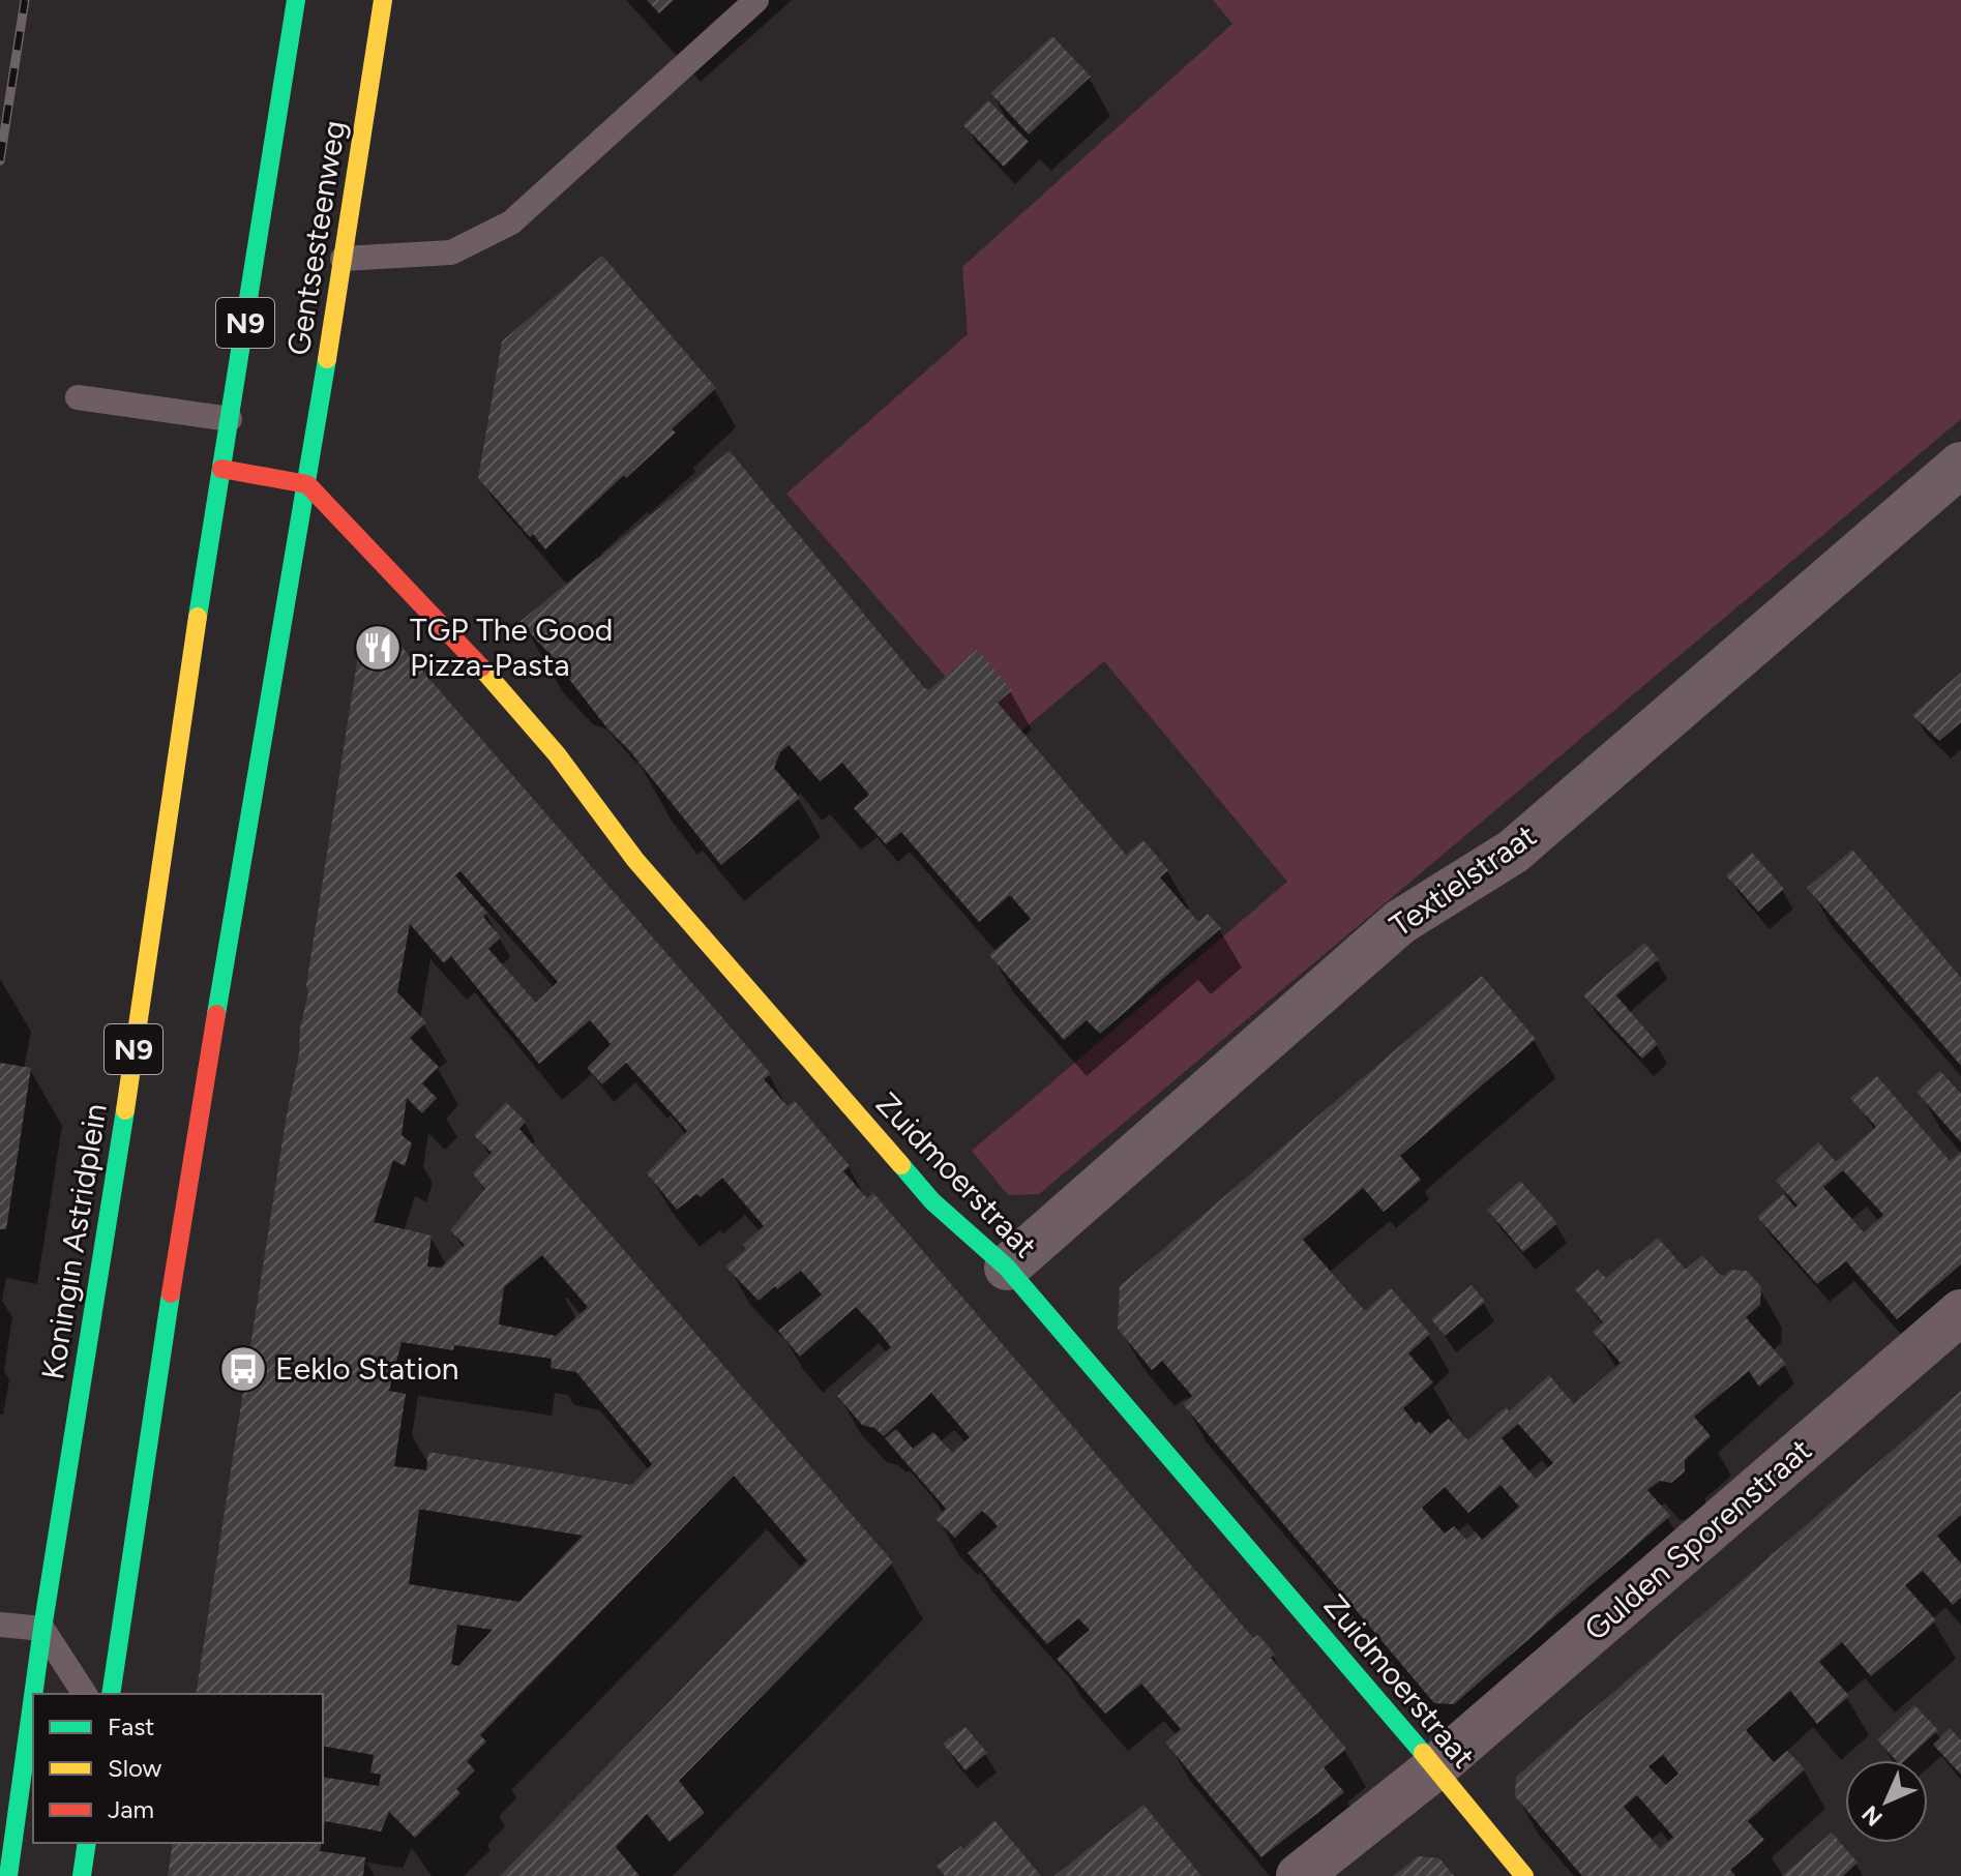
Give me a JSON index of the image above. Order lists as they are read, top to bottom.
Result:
{
  "streets": {
    "main road": [
      "Gentsesteenweg",
      "N9",
      "Zuidmoerstraat",
      "Koningin Astridplein"
    ],
    "street": ["Textielstraat", "Gulden Sporenstraat"]
  },
  "crossings": [
    ["Gentsesteenweg", "N9"],
    ["Gentsesteenweg", "Zuidmoerstraat"],
    ["Gentsesteenweg", "Koningin Astridplein"],
    ["N9", "Zuidmoerstraat"],
    ["Textielstraat", "Zuidmoerstraat"],
    ["Zuidmoerstraat", "Gulden Sporenstraat"]
  ],
  "places": {
    "restaurant": ["TGP The Good Pizza-Pasta"],
    "bus stop": ["Eeklo Station"]
  },
  "legend": ["Fast", "Slow", "Jam"],
  "north": "bottom left"
}
